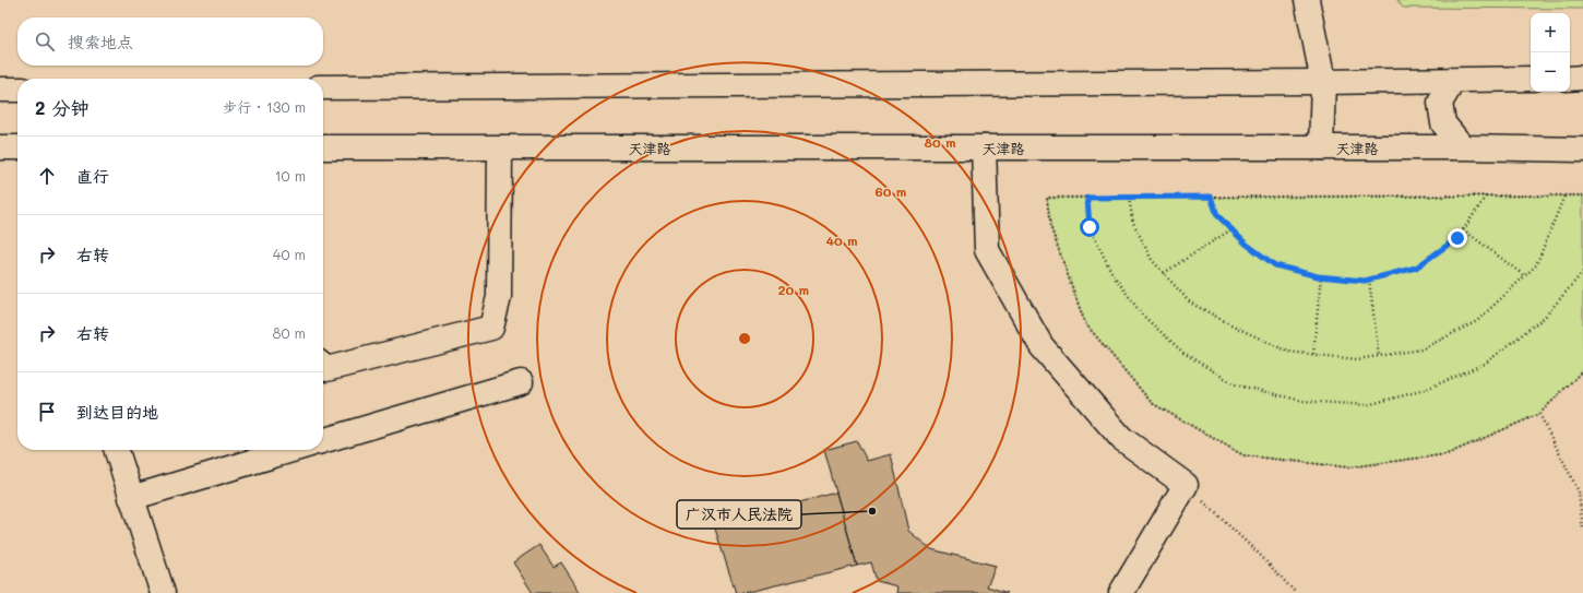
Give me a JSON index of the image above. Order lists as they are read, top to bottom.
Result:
{
  "streets": {
    "main road": ["天津路"]
  },
  "places": ["广汉市人民法院"],
  "page": {
    "map_buttons": ["+", "−"],
    "search": "搜索地点",
    "heading": ["2 分钟", "步行 · 130 m"],
    "list": [
      ["直行", "10 m"],
      ["右转", "40 m"],
      ["右转", "80 m"],
      "到达目的地"
    ]
  },
  "rings": [
    "80 m",
    "60 m",
    "40 m",
    "20 m"
  ]
}
